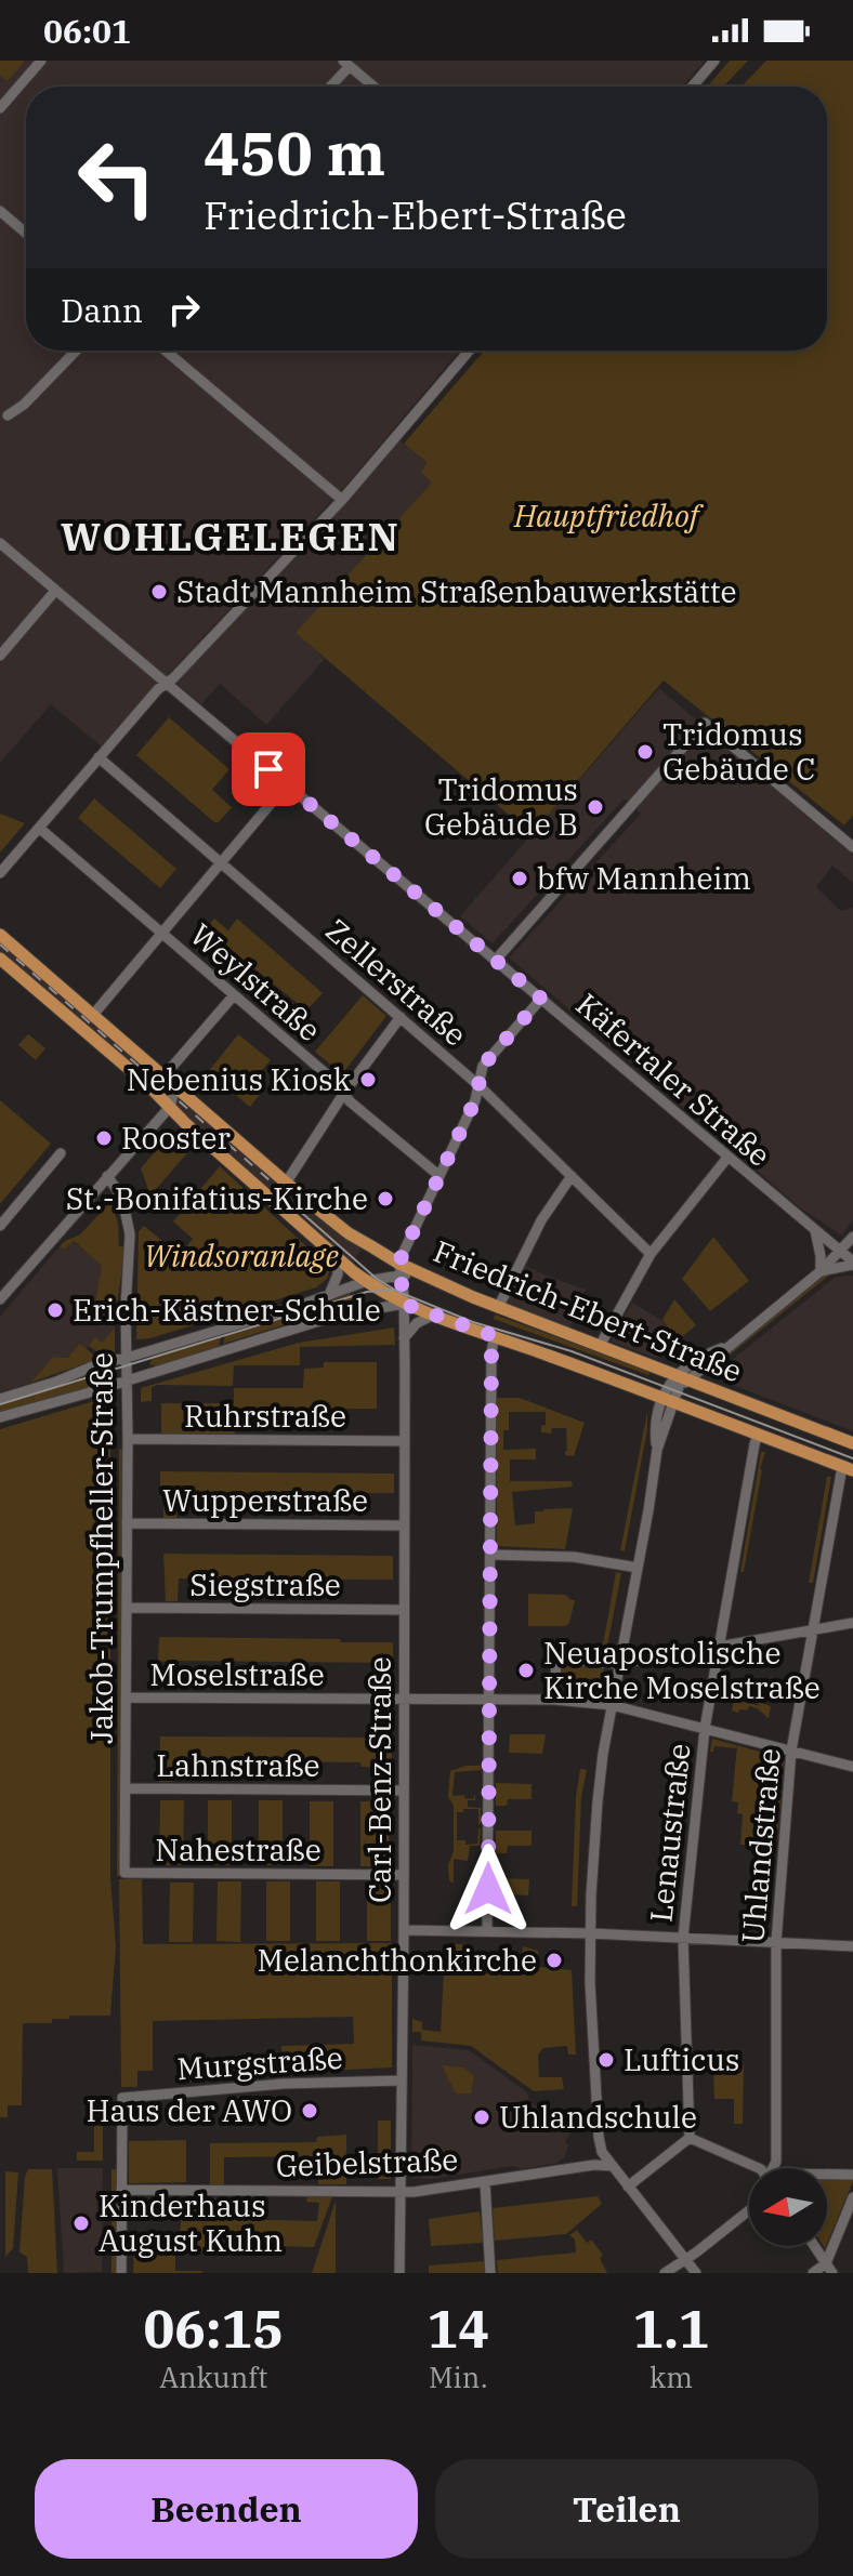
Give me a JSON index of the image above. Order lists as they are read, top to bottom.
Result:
{
  "streets": {
    "main road": ["Friedrich-Ebert-Straße"],
    "street": [
      "Weylstraße",
      "Zellerstraße",
      "Käfertaler Straße",
      "Ruhrstraße",
      "Wupperstraße",
      "Jakob-Trumpfheller-Straße",
      "Siegstraße",
      "Moselstraße",
      "Lahnstraße",
      "Carl-Benz-Straße",
      "Lenaustraße",
      "Uhlandstraße",
      "Nahestraße",
      "Murgstraße",
      "Geibelstraße"
    ]
  },
  "crossings": [
    ["Friedrich-Ebert-Straße", "Carl-Benz-Straße"],
    ["Friedrich-Ebert-Straße", "Lenaustraße"],
    ["Friedrich-Ebert-Straße", "Uhlandstraße"],
    ["Ruhrstraße", "Jakob-Trumpfheller-Straße"],
    ["Ruhrstraße", "Carl-Benz-Straße"],
    ["Wupperstraße", "Jakob-Trumpfheller-Straße"],
    ["Wupperstraße", "Carl-Benz-Straße"],
    ["Jakob-Trumpfheller-Straße", "Siegstraße"],
    ["Jakob-Trumpfheller-Straße", "Moselstraße"],
    ["Jakob-Trumpfheller-Straße", "Lahnstraße"],
    ["Jakob-Trumpfheller-Straße", "Nahestraße"],
    ["Siegstraße", "Carl-Benz-Straße"],
    ["Moselstraße", "Carl-Benz-Straße"],
    ["Moselstraße", "Lenaustraße"],
    ["Moselstraße", "Uhlandstraße"],
    ["Lahnstraße", "Carl-Benz-Straße"],
    ["Carl-Benz-Straße", "Nahestraße"],
    ["Carl-Benz-Straße", "Murgstraße"],
    ["Carl-Benz-Straße", "Geibelstraße"],
    ["Murgstraße", "Geibelstraße"]
  ],
  "districts": ["WOHLGELEGEN"],
  "parks": ["Hauptfriedhof", "Windsoranlage"],
  "places": [
    "Stadt Mannheim Straßenbauwerkstätte",
    "Tridomus Gebäude C",
    "Tridomus Gebäude B",
    "bfw Mannheim",
    "Nebenius Kiosk",
    "Rooster",
    "St.-Bonifatius-Kirche",
    "Erich-Kästner-Schule",
    "Neuapostolische Kirche Moselstraße",
    "Melanchthonkirche",
    "Lufticus",
    "Haus der AWO",
    "Uhlandschule",
    "Kinderhaus August Kuhn"
  ],
  "north": "left",
  "page": {
    "status": "06:01",
    "turn": ["450 m", "Friedrich-Ebert-Straße"],
    "then": "Dann",
    "eta": [
      "06:15",
      "Ankunft",
      "14",
      "Min.",
      "1.1",
      "km"
    ],
    "buttons": ["Beenden", "Teilen"]
  }
}
